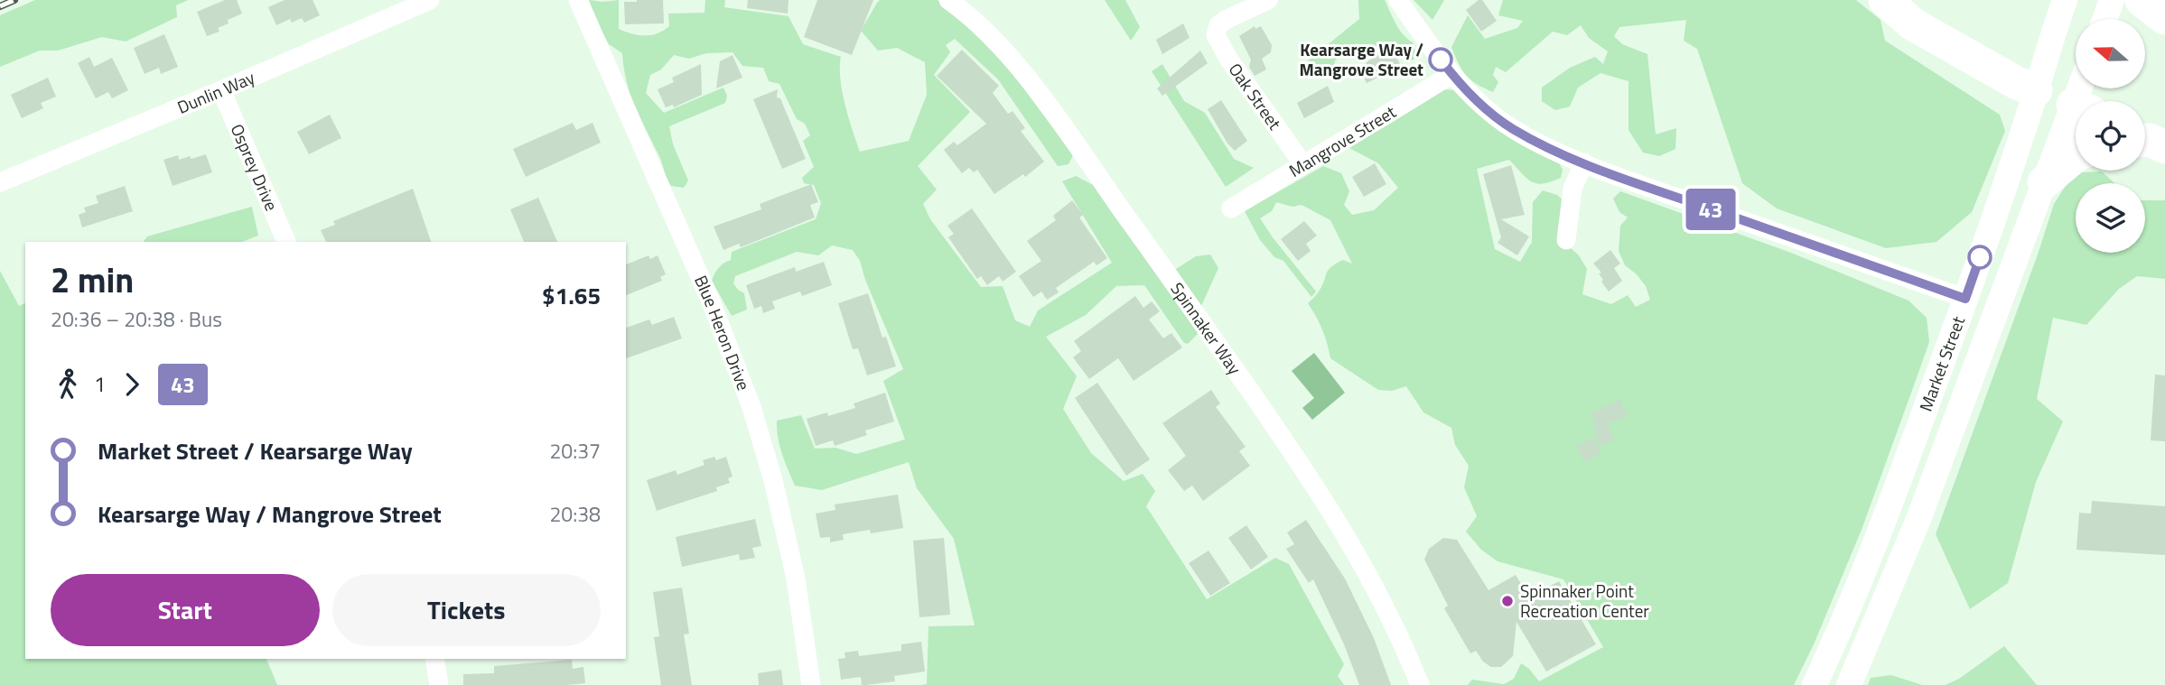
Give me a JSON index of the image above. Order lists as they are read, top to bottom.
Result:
{
  "streets": {
    "main road": ["Market Street"],
    "street": [
      "Dunlin Way",
      "Oak Street",
      "Mangrove Street",
      "Osprey Drive",
      "Spinnaker Way",
      "Blue Heron Drive"
    ]
  },
  "crossings": [
    ["Dunlin Way", "Osprey Drive"],
    ["Oak Street", "Mangrove Street"]
  ],
  "places": ["Kearsarge Way / Mangrove Street", "Spinnaker Point Recreation Center"],
  "lines": ["bus line 43"],
  "north": "left",
  "page": {
    "on_map": "43",
    "heading": ["2 min", "20:36 – 20:38 · Bus", "$1.65"],
    "legs": ["1", "43"],
    "list": [
      {
        "name": "Market Street / Kearsarge Way",
        "value": "20:37"
      },
      {
        "name": "Kearsarge Way / Mangrove Street",
        "value": "20:38"
      }
    ],
    "buttons": ["Start", "Tickets"]
  }
}
